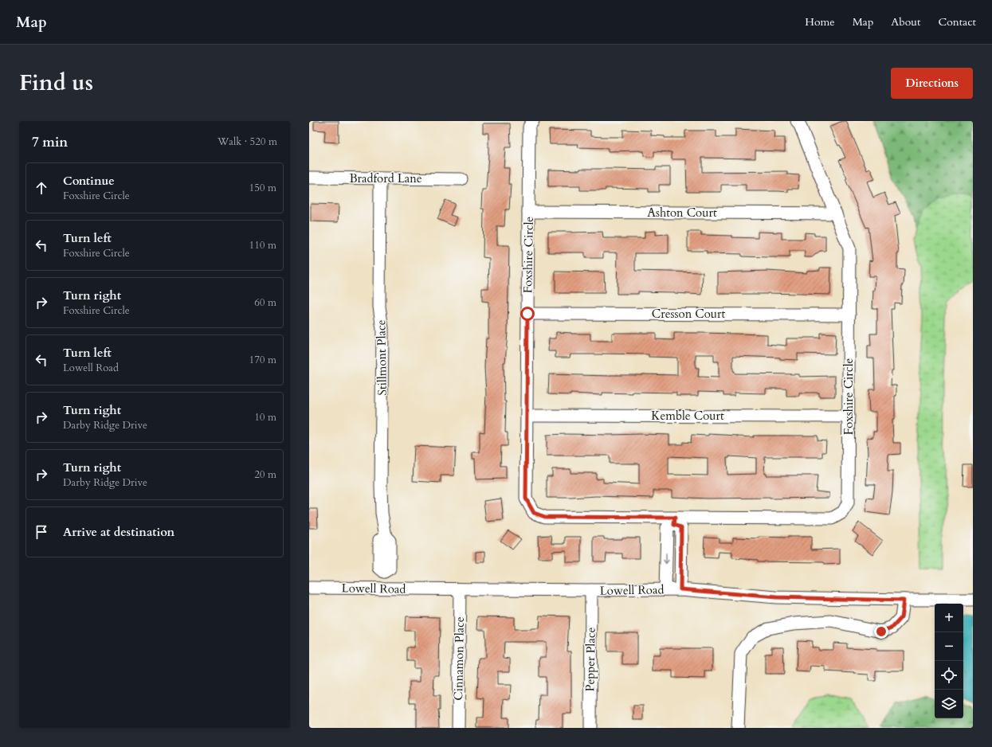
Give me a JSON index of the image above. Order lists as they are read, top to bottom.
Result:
{
  "streets": {
    "street": [
      "Bradford Lane",
      "Ashton Court",
      "Foxshire Circle",
      "Cresson Court",
      "Stillmont Place",
      "Kemble Court",
      "Lowell Road",
      "Cinnamon Place",
      "Pepper Place"
    ]
  },
  "crossings": [
    ["Bradford Lane", "Stillmont Place"],
    ["Ashton Court", "Foxshire Circle"],
    ["Foxshire Circle", "Cresson Court"],
    ["Foxshire Circle", "Kemble Court"],
    ["Stillmont Place", "Lowell Road"],
    ["Lowell Road", "Cinnamon Place"],
    ["Lowell Road", "Pepper Place"]
  ],
  "page": {
    "header": "Map",
    "nav": [
      "Home",
      "Map",
      "About",
      "Contact"
    ],
    "title": "Find us",
    "buttons": "Directions",
    "heading": ["7 min", "Walk · 520 m"],
    "list": [
      ["Continue", "Foxshire Circle", "150 m"],
      ["Turn left", "Foxshire Circle", "110 m"],
      ["Turn right", "Foxshire Circle", "60 m"],
      ["Turn left", "Lowell Road", "170 m"],
      ["Turn right", "Darby Ridge Drive", "10 m"],
      ["Turn right", "Darby Ridge Drive", "20 m"],
      "Arrive at destination"
    ],
    "map_buttons": ["+", "−"]
  }
}
